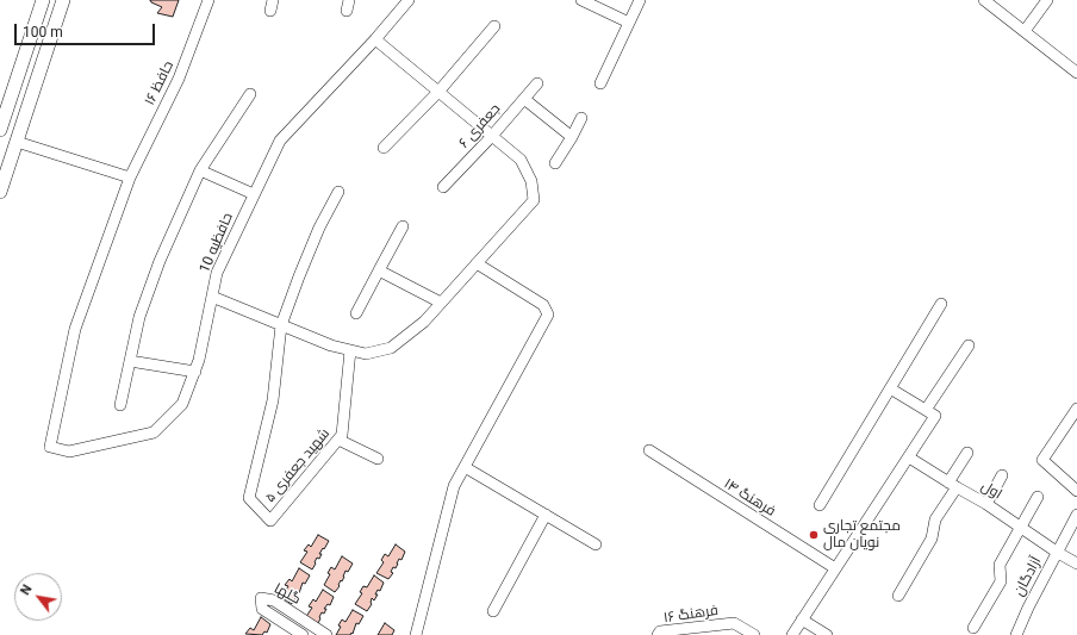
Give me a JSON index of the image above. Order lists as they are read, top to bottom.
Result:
{
  "streets": {
    "street": [
      "حافظ ۱۶",
      "جعفری ۶",
      "حافظیه 10",
      "شهید جعفری ۵",
      "اول",
      "فرهنگ ۱۴",
      "آزادگان",
      "گلها",
      "فرهنگ ۱۶"
    ]
  },
  "crossings": [
    ["حافظ ۱۶", "حافظیه 10"],
    ["اول", "آزادگان"]
  ],
  "places": ["مجتمع تجاری نویان مال"],
  "scale_bar": "100 m",
  "north": "top left"
}
